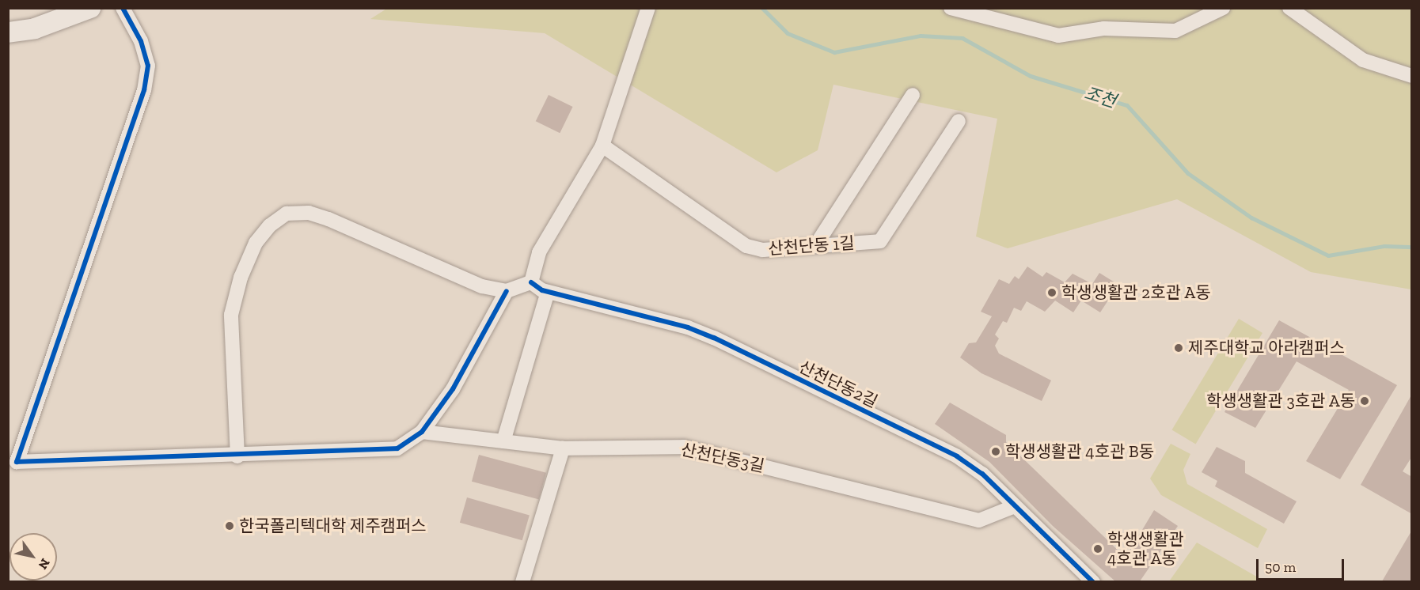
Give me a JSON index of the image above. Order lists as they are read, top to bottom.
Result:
{
  "streets": {
    "street": ["산천단동 1길", "산천단동2길", "산천단동3길"]
  },
  "crossings": [
    ["산천단동2길", "산천단동3길"]
  ],
  "water": ["조천"],
  "places": [
    "학생생활관 2호관 A동",
    "제주대학교 아라캠퍼스",
    "학생생활관 3호관 A동",
    "학생생활관 4호관 B동",
    "한국폴리텍대학 제주캠퍼스",
    "학생생활관 4호관 A동"
  ],
  "scale_bar": "50 m",
  "north": "bottom right"
}
